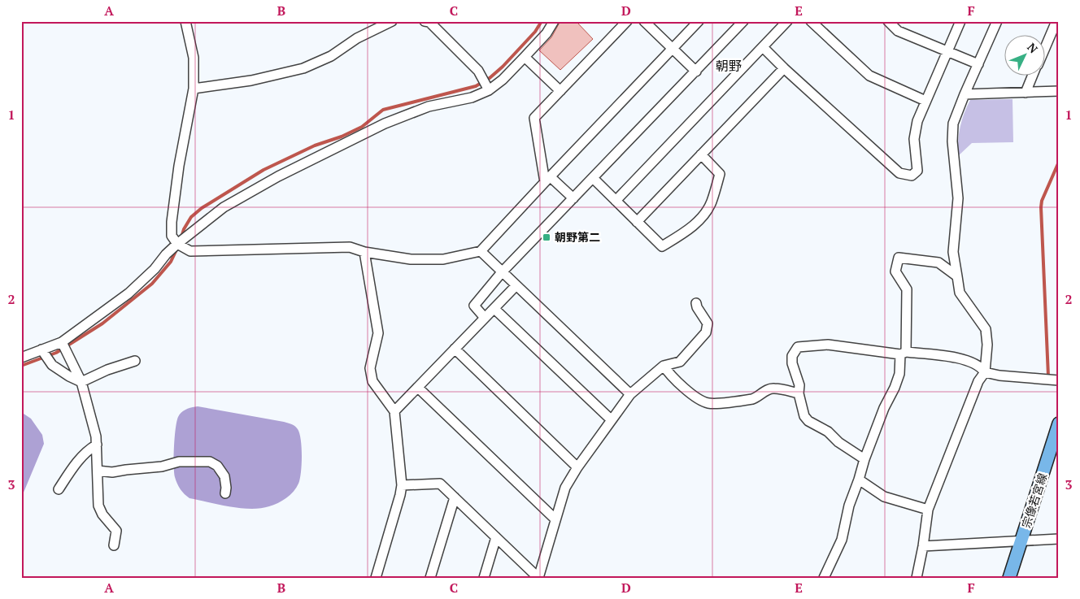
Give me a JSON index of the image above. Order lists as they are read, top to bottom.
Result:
{
  "streets": {
    "main road": ["宗像若宮線"]
  },
  "districts": ["朝野"],
  "places": {
    "transit": ["朝野第二"]
  },
  "north": "top right",
  "grid": {
    "columns": [
      "A",
      "B",
      "C",
      "D",
      "E",
      "F"
    ],
    "rows": ["1", "2", "3"]
  }
}
